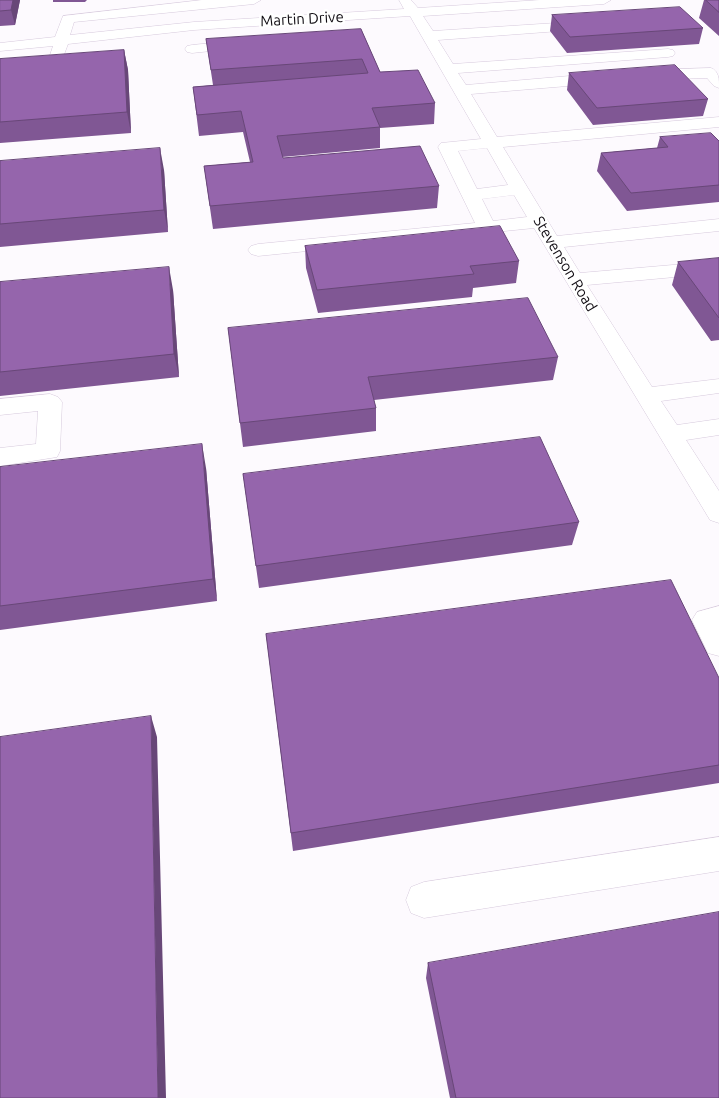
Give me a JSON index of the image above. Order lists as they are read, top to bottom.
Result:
{
  "streets": {
    "lane": ["Martin Drive", "Stevenson Road"]
  },
  "crossings": [
    ["Martin Drive", "Stevenson Road"]
  ]
}
